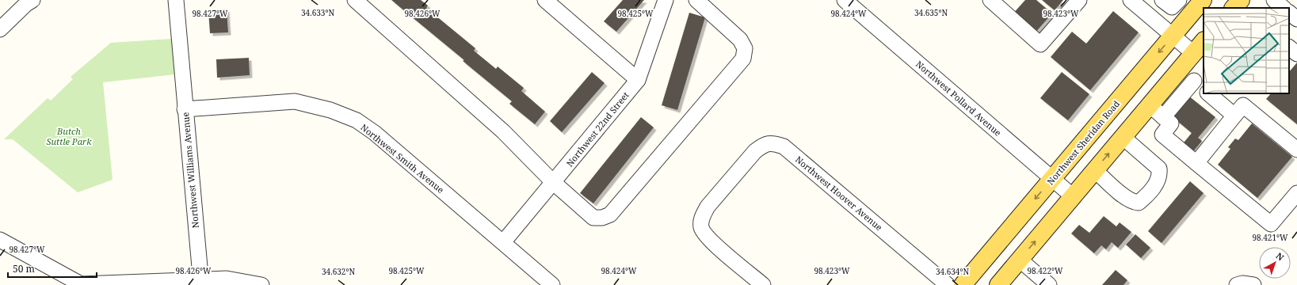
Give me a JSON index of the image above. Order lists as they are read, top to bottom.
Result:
{
  "streets": {
    "main road": ["Northwest Sheridan Road"],
    "street": [
      "Northwest Pollard Avenue",
      "Northwest 22nd Street",
      "Northwest Smith Avenue",
      "Northwest Williams Avenue",
      "Northwest Hoover Avenue"
    ]
  },
  "crossings": [
    ["Northwest Pollard Avenue", "Northwest Sheridan Road"],
    ["Northwest 22nd Street", "Northwest Smith Avenue"],
    ["Northwest Smith Avenue", "Northwest Williams Avenue"]
  ],
  "parks": ["Butch Suttle Park"],
  "scale_bar": "50 m",
  "north": "top right",
  "coordinates": [
    "34.635°N",
    "34.633°N",
    "98.427°W",
    "98.426°W",
    "98.425°W",
    "98.424°W",
    "98.423°W",
    "98.421°W",
    "98.422°W",
    "34.632°N",
    "34.634°N"
  ]
}
